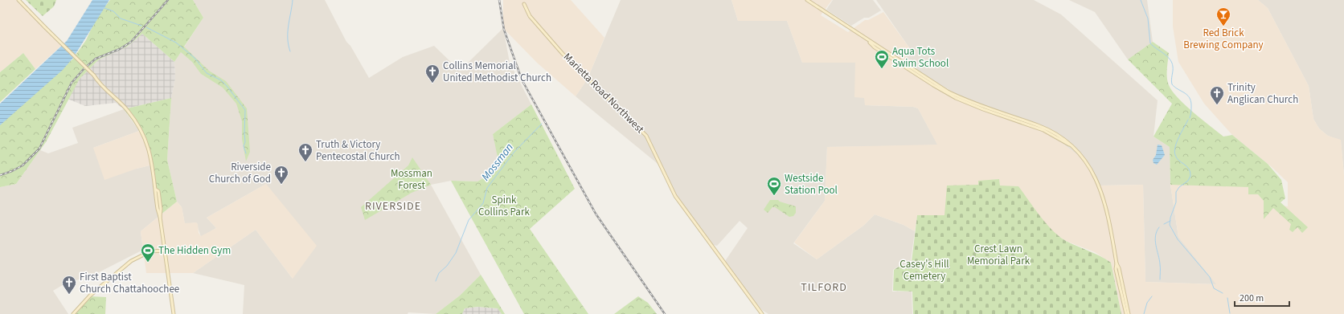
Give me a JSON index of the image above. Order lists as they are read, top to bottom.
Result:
{
  "streets": {
    "main road": ["Marietta Road Northwest"]
  },
  "districts": ["RIVERSIDE", "TILFORD"],
  "water": ["Mossman"],
  "parks": [
    "Mossman Forest",
    "Spink Collins Park",
    "Crest Lawn Memorial Park",
    "Casey's Hill Cemetery"
  ],
  "places": {
    "bar": ["Red Brick Brewing Company"],
    "sports": ["Aqua Tots Swim School", "Westside Station Pool", "The Hidden Gym"],
    "church": [
      "Collins Memorial United Methodist Church",
      "Trinity Anglican Church",
      "Truth & Victory Pentecostal Church",
      "Riverside Church of God",
      "First Baptist Church Chattahoochee"
    ]
  },
  "scale_bar": "200 m"
}
